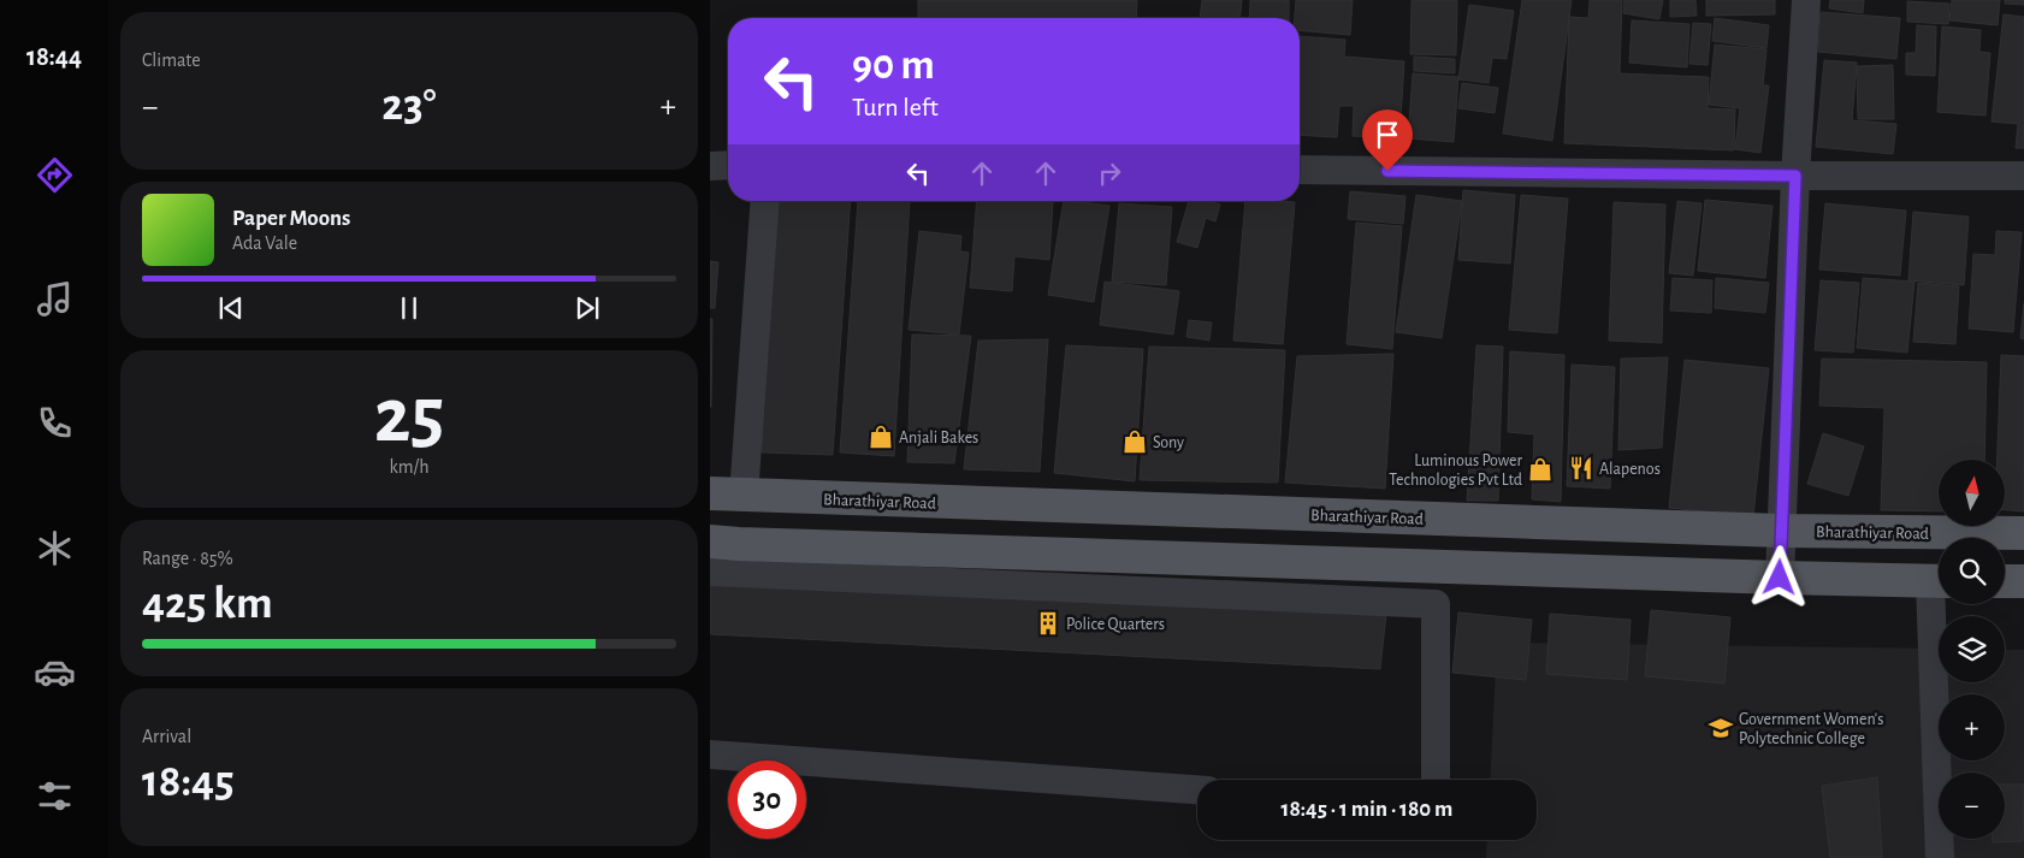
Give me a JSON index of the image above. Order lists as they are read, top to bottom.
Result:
{
  "streets": {
    "main road": ["Bharathiyar Road"]
  },
  "places": {
    "shop": ["Anjali Bakes", "Sony", "Luminous Power Technologies Pvt Ltd"],
    "restaurant": ["Alapenos"],
    "building": ["Police Quarters"],
    "school or university": ["Government Women's Polytechnic College"]
  },
  "north": "top",
  "page": {
    "tabs": "18:44",
    "tile": [
      "Climate",
      ["25", "km/h"],
      ["Range · 85%", "425 km"],
      ["Arrival", "18:45"]
    ],
    "turn": ["90 m", "Turn left"],
    "heat": ["−", "23°", "+"],
    "song": ["Paper Moons", "Ada Vale"],
    "map_buttons": ["+", "−"],
    "limit": "30",
    "trip": "18:45 · 1 min · 180 m"
  }
}
